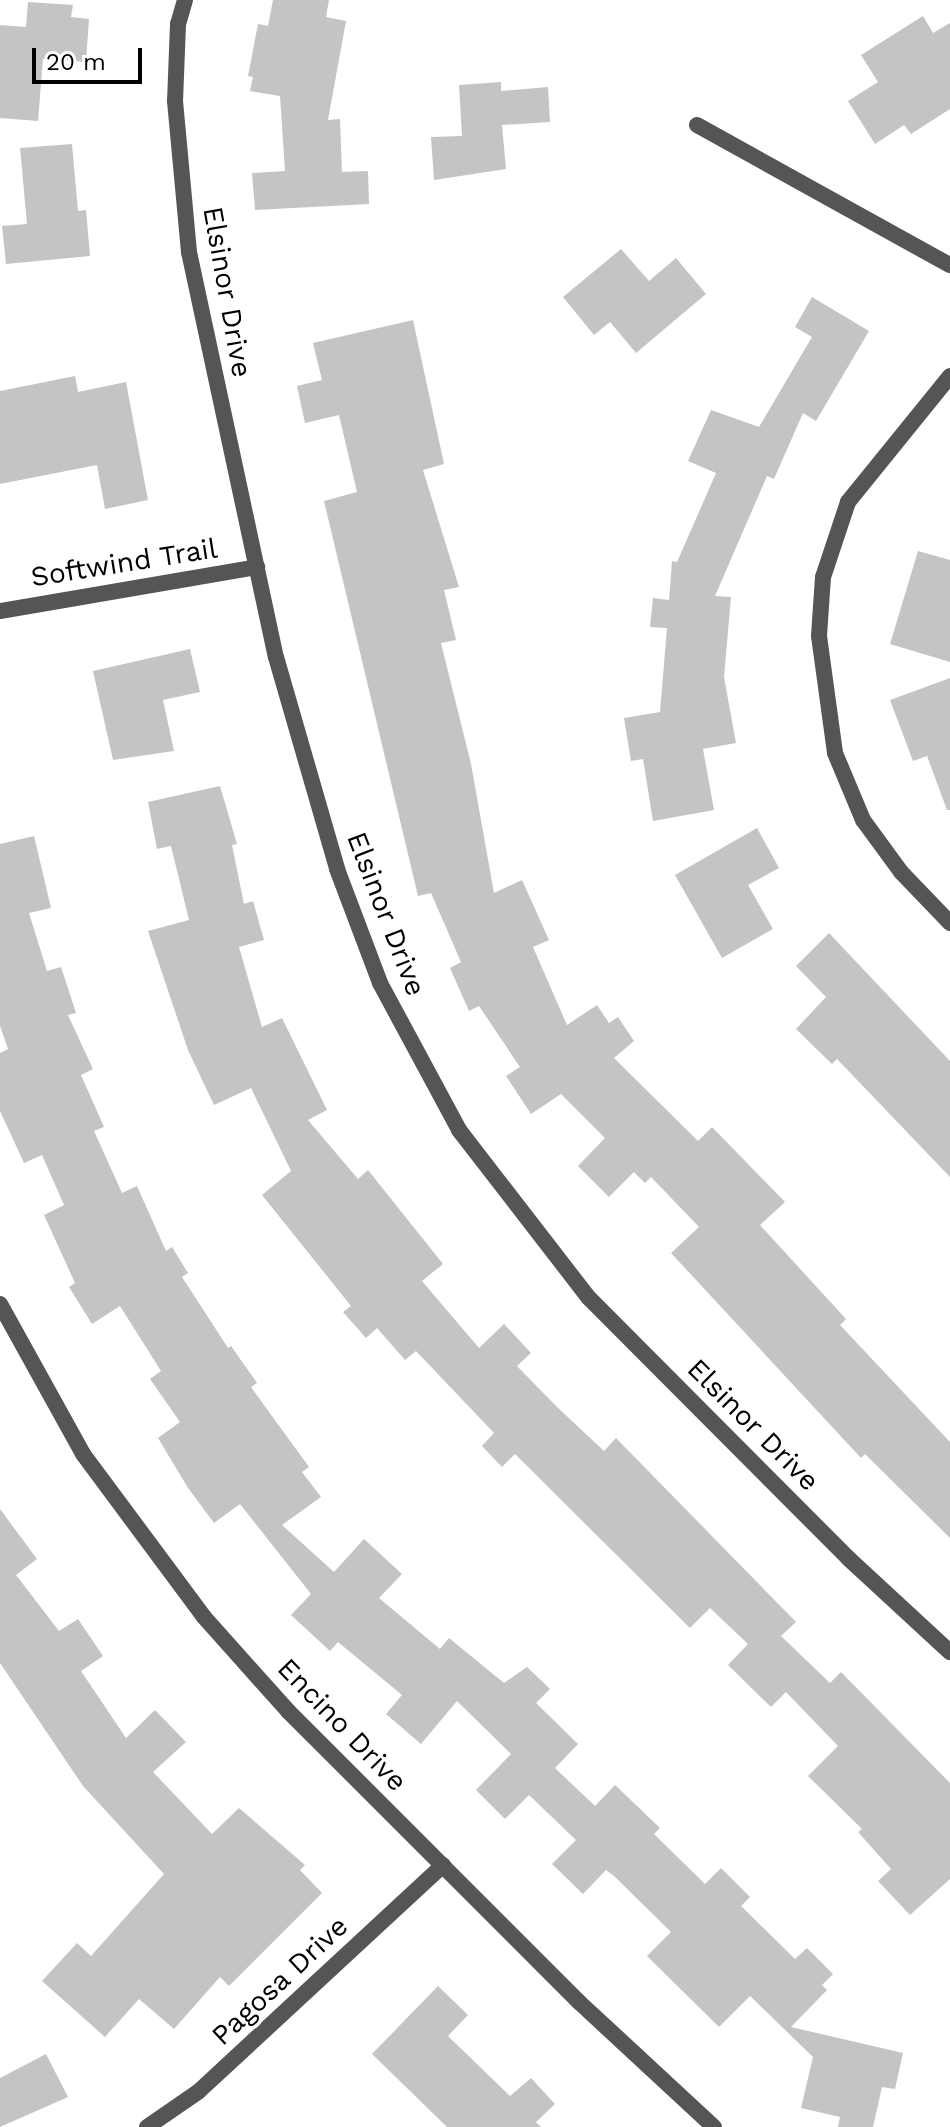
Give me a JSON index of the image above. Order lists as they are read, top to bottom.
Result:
{
  "streets": {
    "street": [
      "Elsinor Drive",
      "Softwind Trail",
      "Encino Drive",
      "Pagosa Drive"
    ]
  },
  "crossings": [
    ["Elsinor Drive", "Softwind Trail"],
    ["Encino Drive", "Pagosa Drive"]
  ],
  "scale_bar": "20 m"
}
